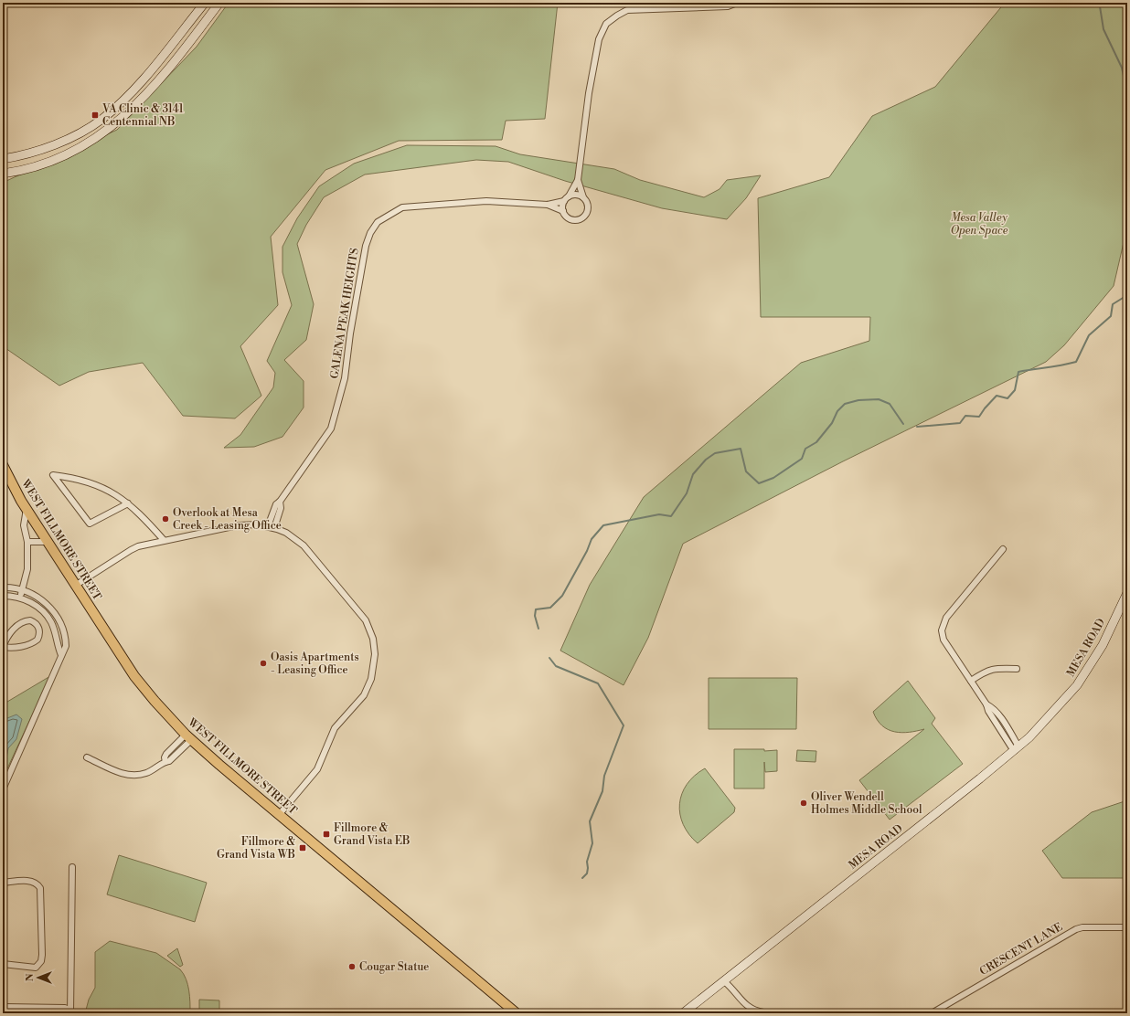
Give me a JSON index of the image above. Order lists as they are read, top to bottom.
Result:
{
  "streets": {
    "main road": ["WEST FILLMORE STREET", "MESA ROAD"],
    "street": ["GALENA PEAK HEIGHTS", "CRESCENT LANE"]
  },
  "parks": ["Mesa Valley Open Space"],
  "places": {
    "transit": ["VA Clinic & 3141 Centennial NB", "Fillmore & Grand Vista EB", "Fillmore & Grand Vista WB"],
    "other": [
      "Overlook at Mesa Creek - Leasing Office",
      "Oasis Apartments - Leasing Office",
      "Oliver Wendell Holmes Middle School",
      "Cougar Statue"
    ]
  },
  "north": "left"
}
